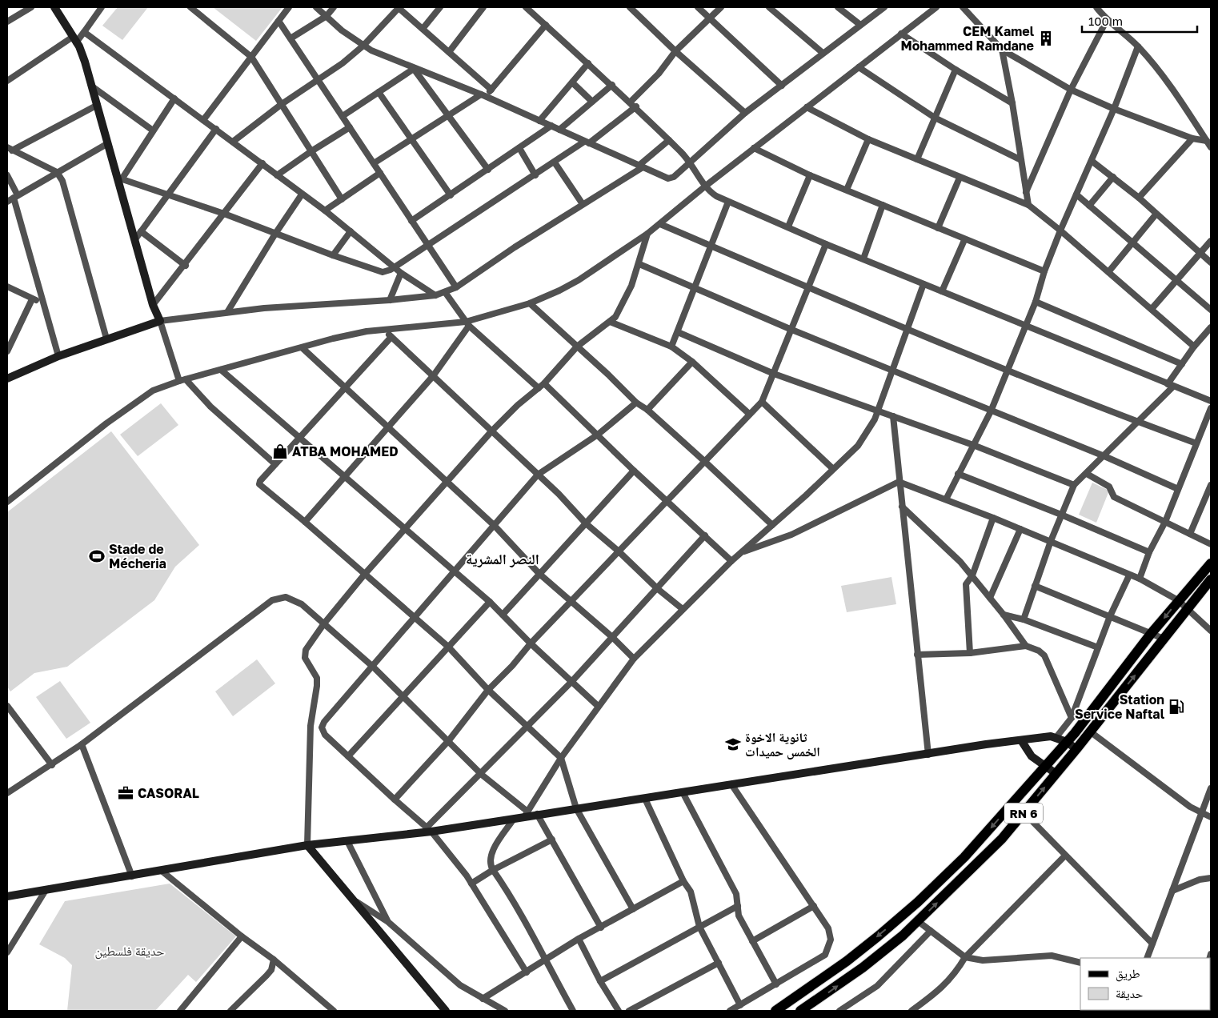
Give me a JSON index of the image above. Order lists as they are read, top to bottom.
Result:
{
  "streets": {
    "main road": ["RN 6"]
  },
  "districts": ["النصر المشرية"],
  "parks": ["حديقة فلسطين"],
  "places": {
    "building": ["CEM Kamel Mohammed Ramdane"],
    "shop": ["ATBA MOHAMED"],
    "sports": ["Stade de Mécheria"],
    "fuel station": ["Station Service Naftal"],
    "school or university": ["ثانوية الاخوة الخمس حميدات"],
    "office": ["CASORAL"]
  },
  "legend": ["طريق", "حديقة"],
  "scale_bar": "100 m"
}
